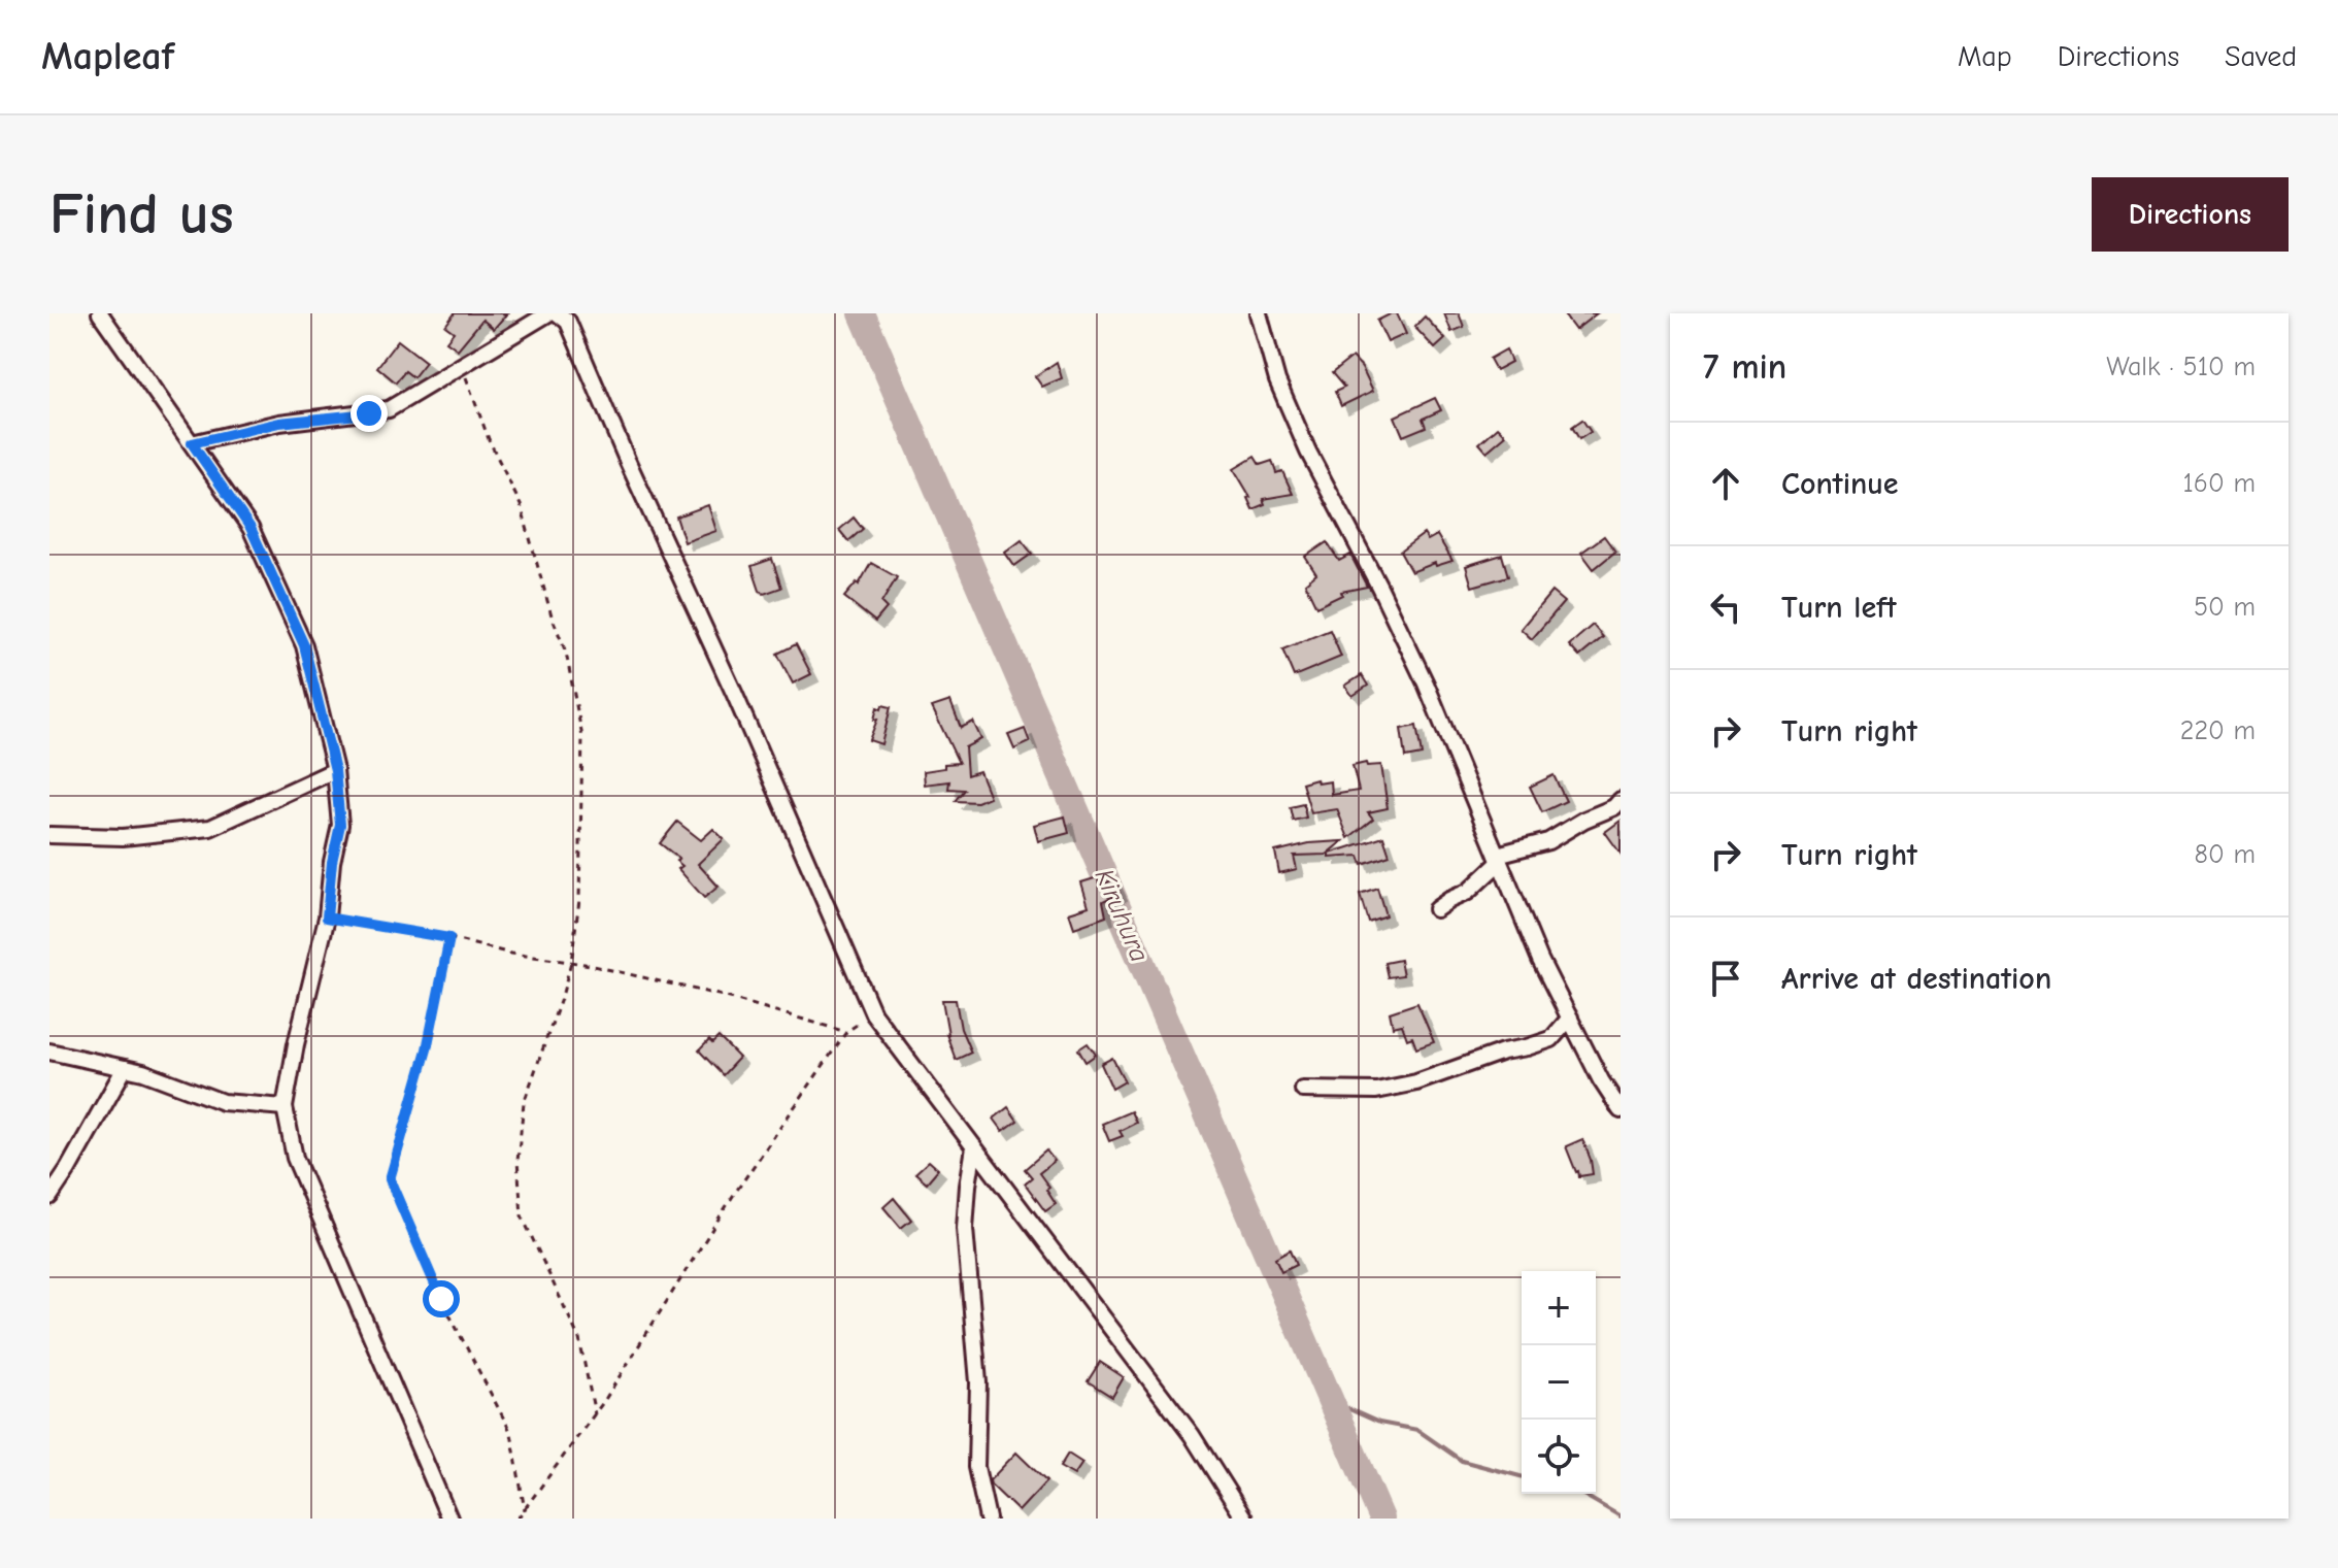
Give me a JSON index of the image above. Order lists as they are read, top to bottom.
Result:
{
  "water": ["Kiruhura"],
  "page": {
    "header": "Mapleaf",
    "nav": ["Map", "Directions", "Saved"],
    "buttons": "Directions",
    "title": "Find us",
    "heading": ["7 min", "Walk · 510 m"],
    "list": [
      ["Continue", "160 m"],
      ["Turn left", "50 m"],
      ["Turn right", "220 m"],
      ["Turn right", "80 m"],
      "Arrive at destination"
    ],
    "map_buttons": ["+", "−"]
  }
}
